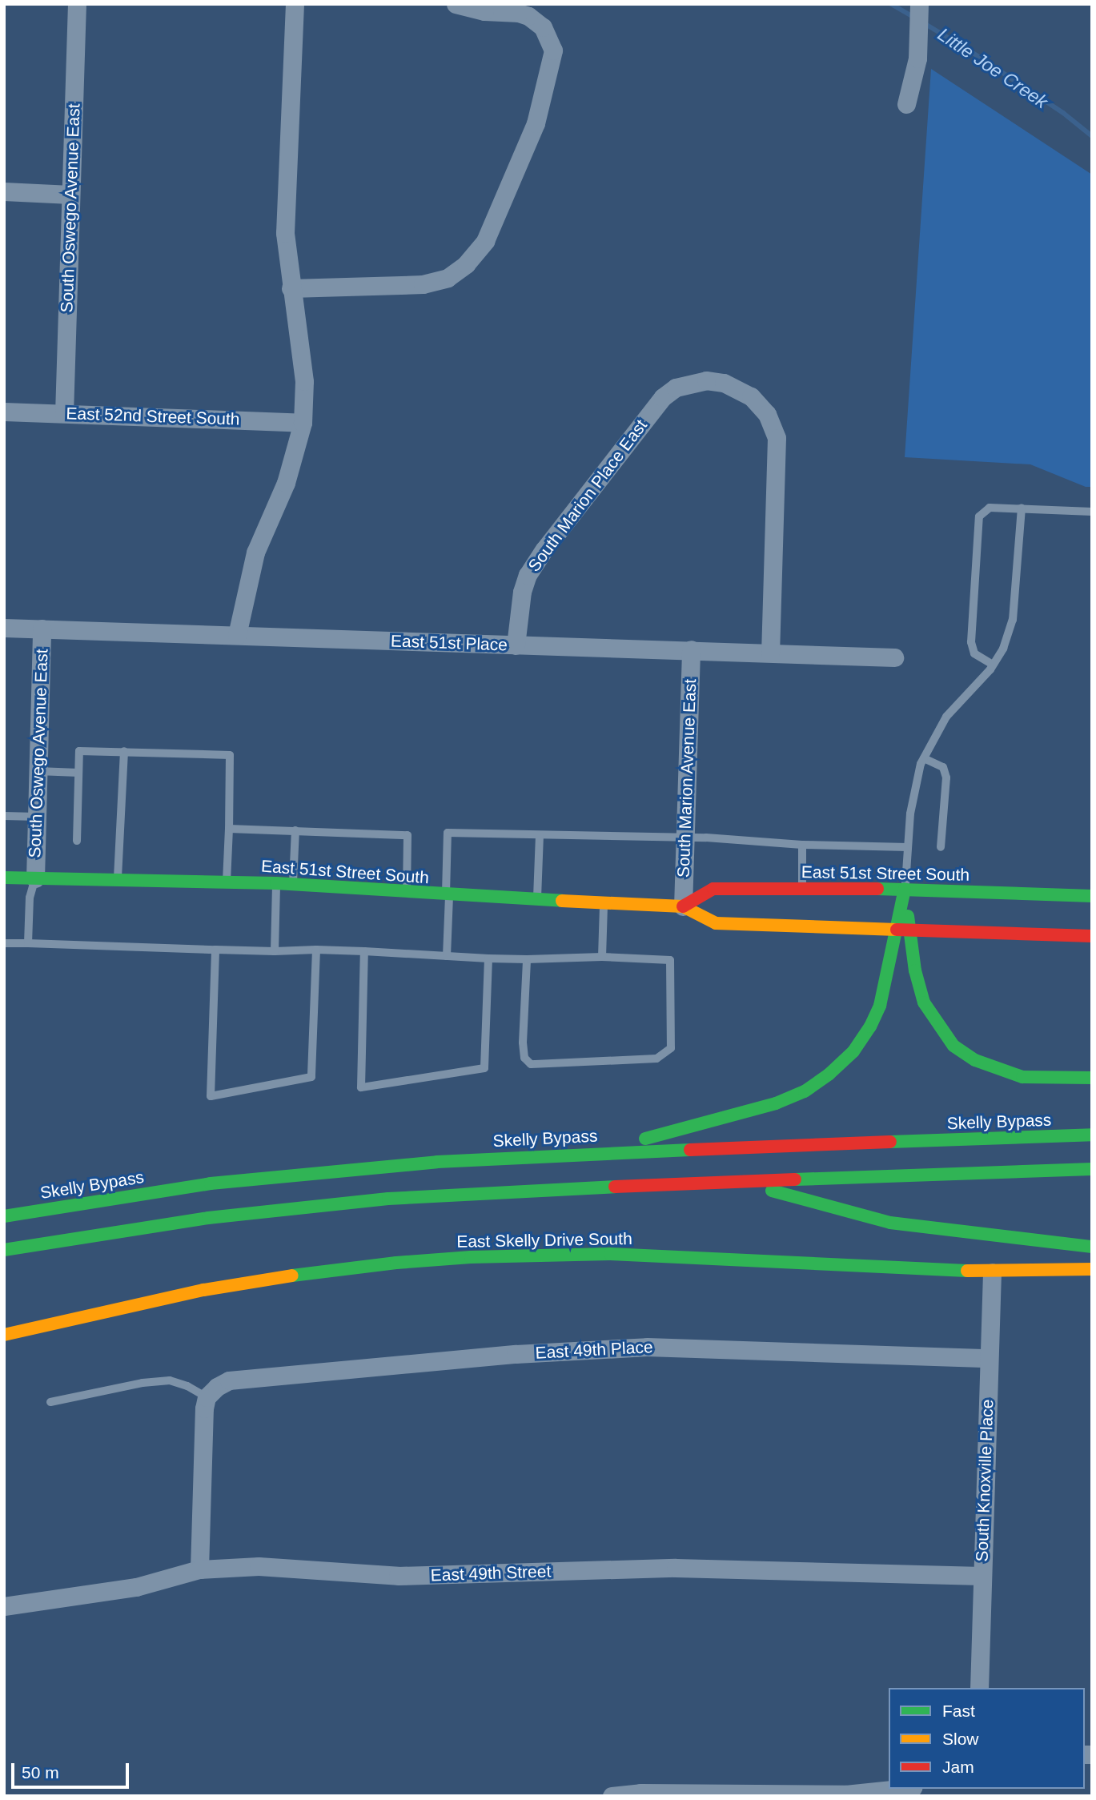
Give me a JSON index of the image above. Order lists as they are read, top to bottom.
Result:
{
  "streets": {
    "main road": ["East 51st Street South", "Skelly Bypass", "East Skelly Drive South"],
    "street": [
      "South Oswego Avenue East",
      "East 52nd Street South",
      "South Marion Place East",
      "East 51st Place",
      "South Marion Avenue East",
      "East 49th Place",
      "South Knoxville Place",
      "East 49th Street"
    ]
  },
  "crossings": [
    ["South Oswego Avenue East", "East 52nd Street South"],
    ["South Oswego Avenue East", "East 51st Place"],
    ["South Oswego Avenue East", "East 51st Street South"],
    ["South Marion Place East", "East 51st Place"],
    ["East 51st Place", "South Marion Avenue East"],
    ["South Marion Avenue East", "East 51st Street South"],
    ["East Skelly Drive South", "South Knoxville Place"],
    ["East 49th Place", "South Knoxville Place"],
    ["South Knoxville Place", "East 49th Street"]
  ],
  "water": ["Little Joe Creek"],
  "legend": ["Fast", "Slow", "Jam"],
  "scale_bar": "50 m"
}
